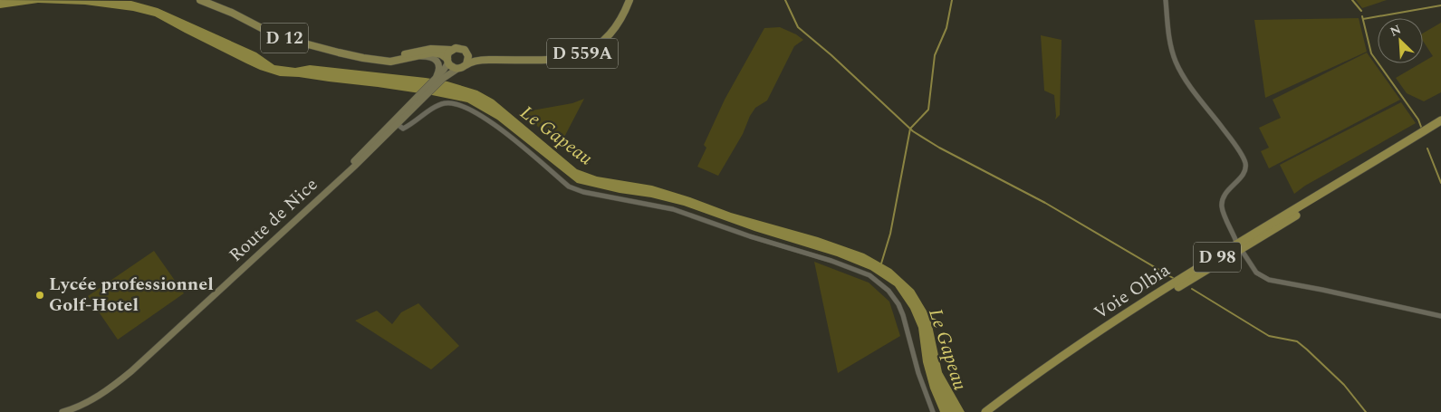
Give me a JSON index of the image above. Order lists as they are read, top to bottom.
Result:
{
  "streets": {
    "highway": ["D 98", "Voie Olbia"],
    "main road": ["D 12", "D 559A", "Route de Nice"]
  },
  "water": ["Le Gapeau"],
  "places": ["Lycée professionnel Golf-Hotel"],
  "north": "top left"
}
